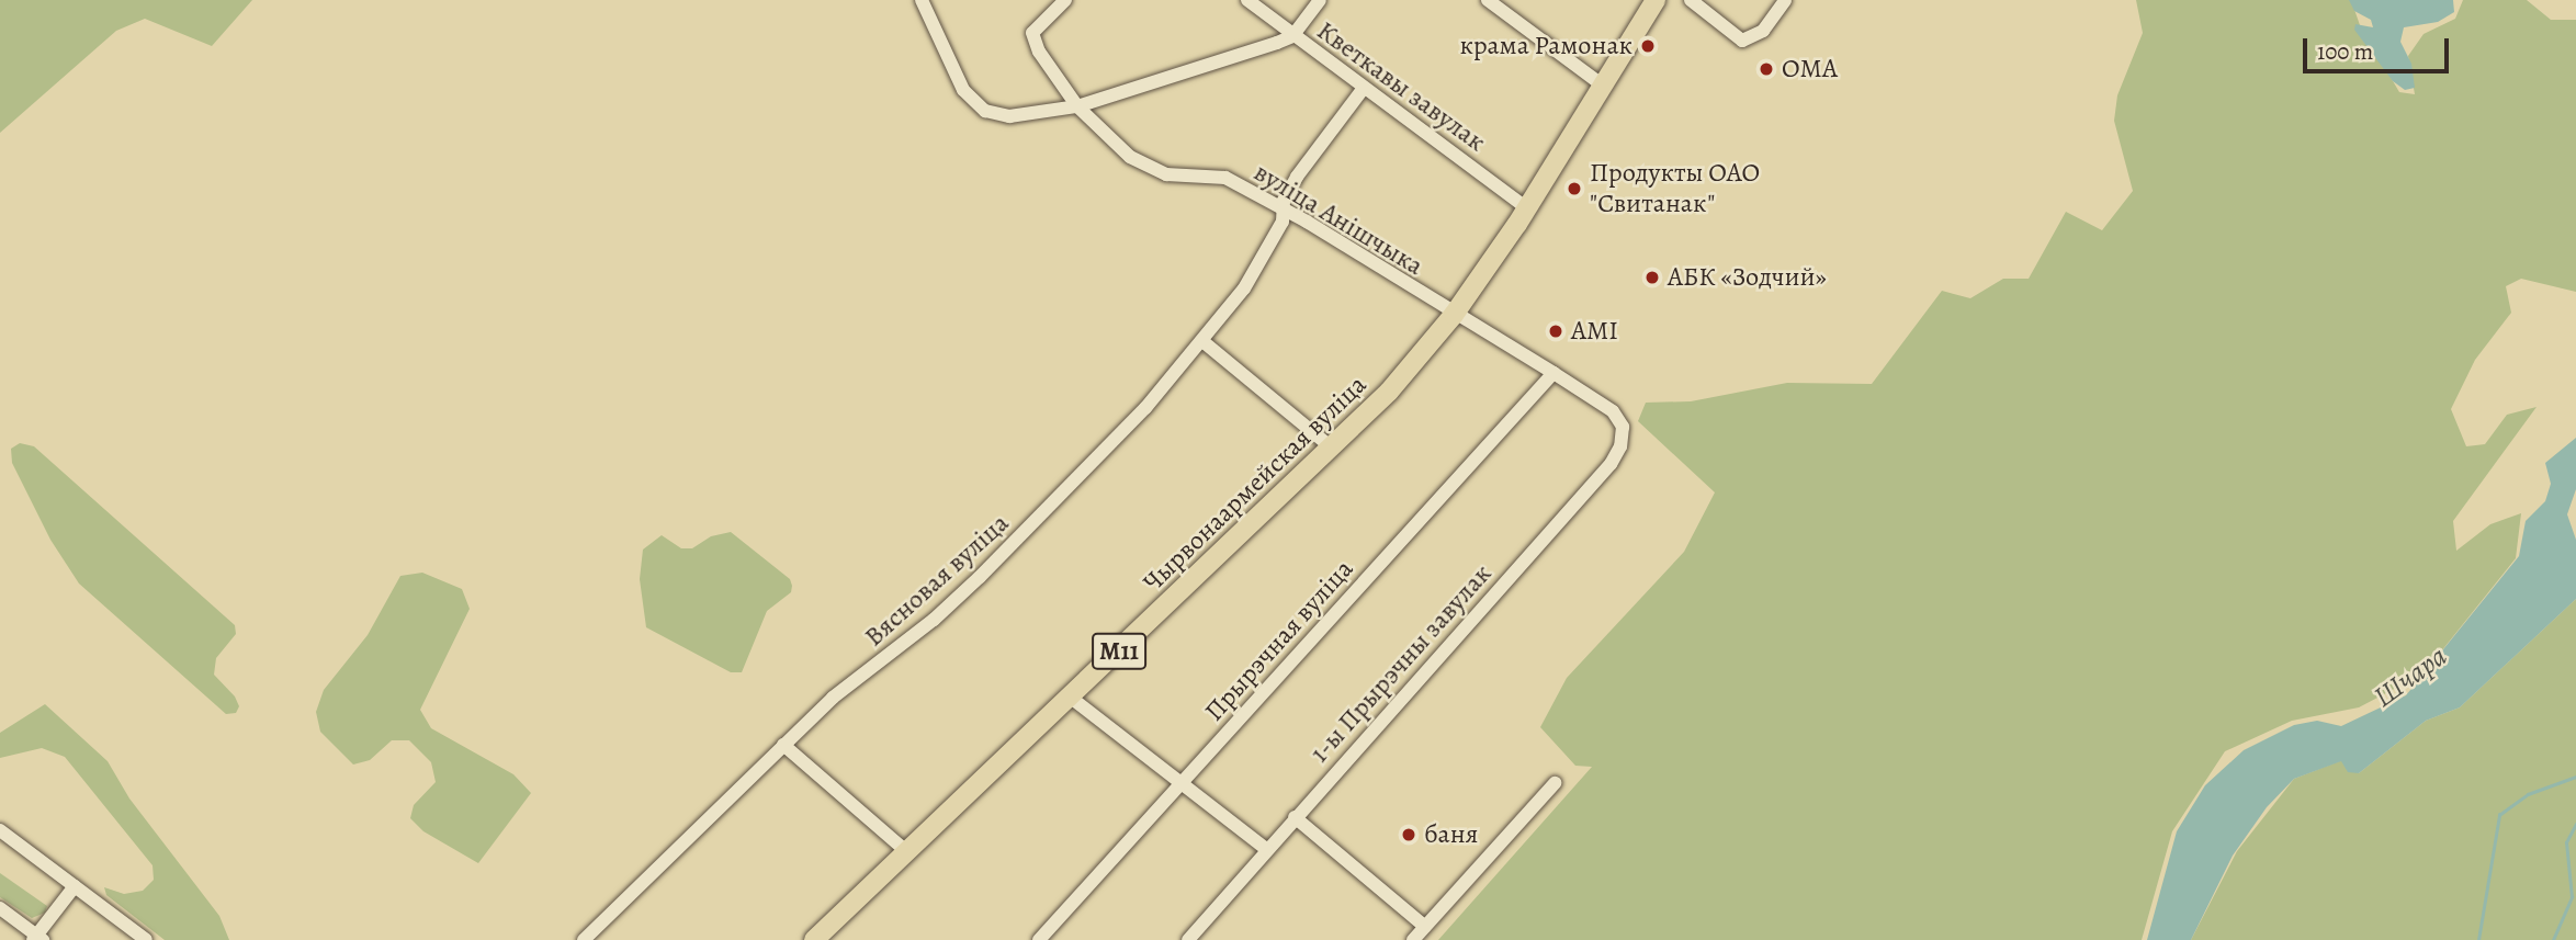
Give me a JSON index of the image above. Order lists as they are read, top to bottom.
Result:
{
  "streets": {
    "highway": ["Чырвонаармейская вуліца", "М11"],
    "street": [
      "Кветкавы завулак",
      "вуліца Анішчыка",
      "Вясновая вуліца",
      "Прырэчная вуліца",
      "1-ы Прырэчны завулак"
    ]
  },
  "crossings": [
    ["Кветкавы завулак", "Чырвонаармейская вуліца"],
    ["Кветкавы завулак", "Вясновая вуліца"],
    ["вуліца Анішчыка", "Чырвонаармейская вуліца"],
    ["вуліца Анішчыка", "Вясновая вуліца"],
    ["вуліца Анішчыка", "Прырэчная вуліца"],
    ["вуліца Анішчыка", "1-ы Прырэчны завулак"]
  ],
  "water": ["Шчара"],
  "places": [
    "крама Рамонак",
    "ОМА",
    "Продукты ОАО \"Свитанак\"",
    "АБК «Зодчий»",
    "AMI",
    "баня"
  ],
  "scale_bar": "100 m"
}
